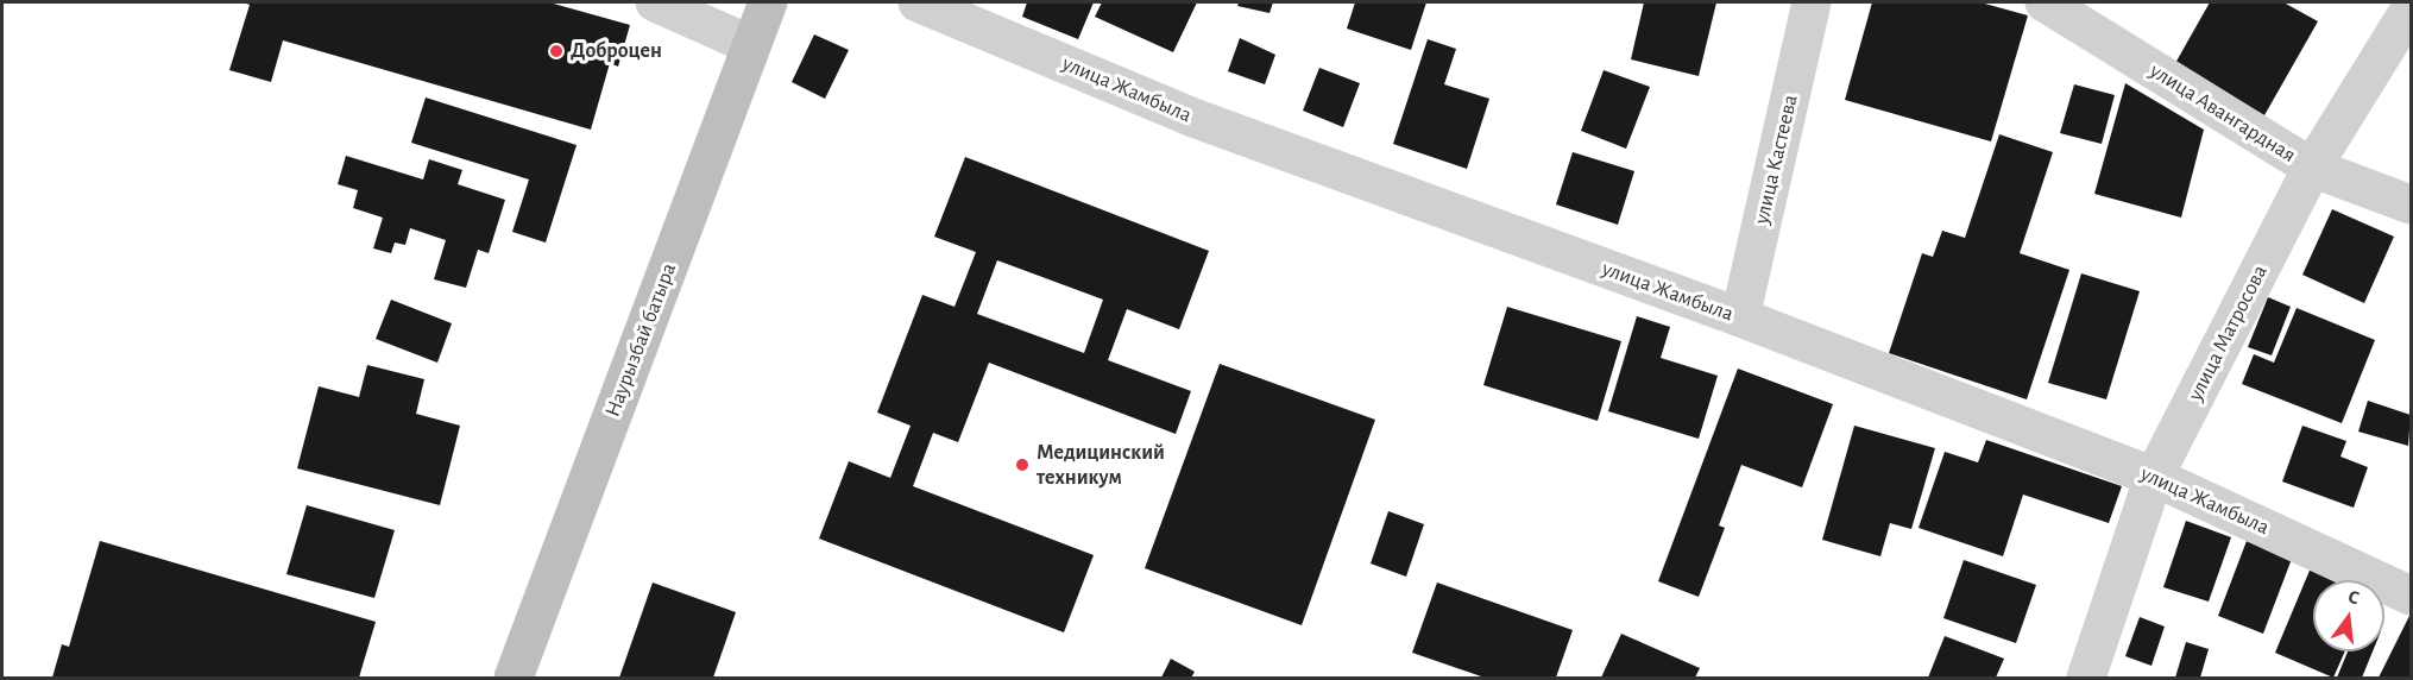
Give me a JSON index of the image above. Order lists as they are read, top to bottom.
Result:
{
  "streets": {
    "main road": ["Наурызбай батыра"],
    "street": [
      "улица Жамбыла",
      "улица Авангардная",
      "улица Кастеева",
      "улица Матросова"
    ]
  },
  "crossings": [
    ["улица Жамбыла", "улица Кастеева"],
    ["улица Жамбыла", "улица Матросова"],
    ["улица Авангардная", "улица Матросова"]
  ],
  "places": ["Доброцен", "Медицинский техникум"],
  "north": "top"
}
